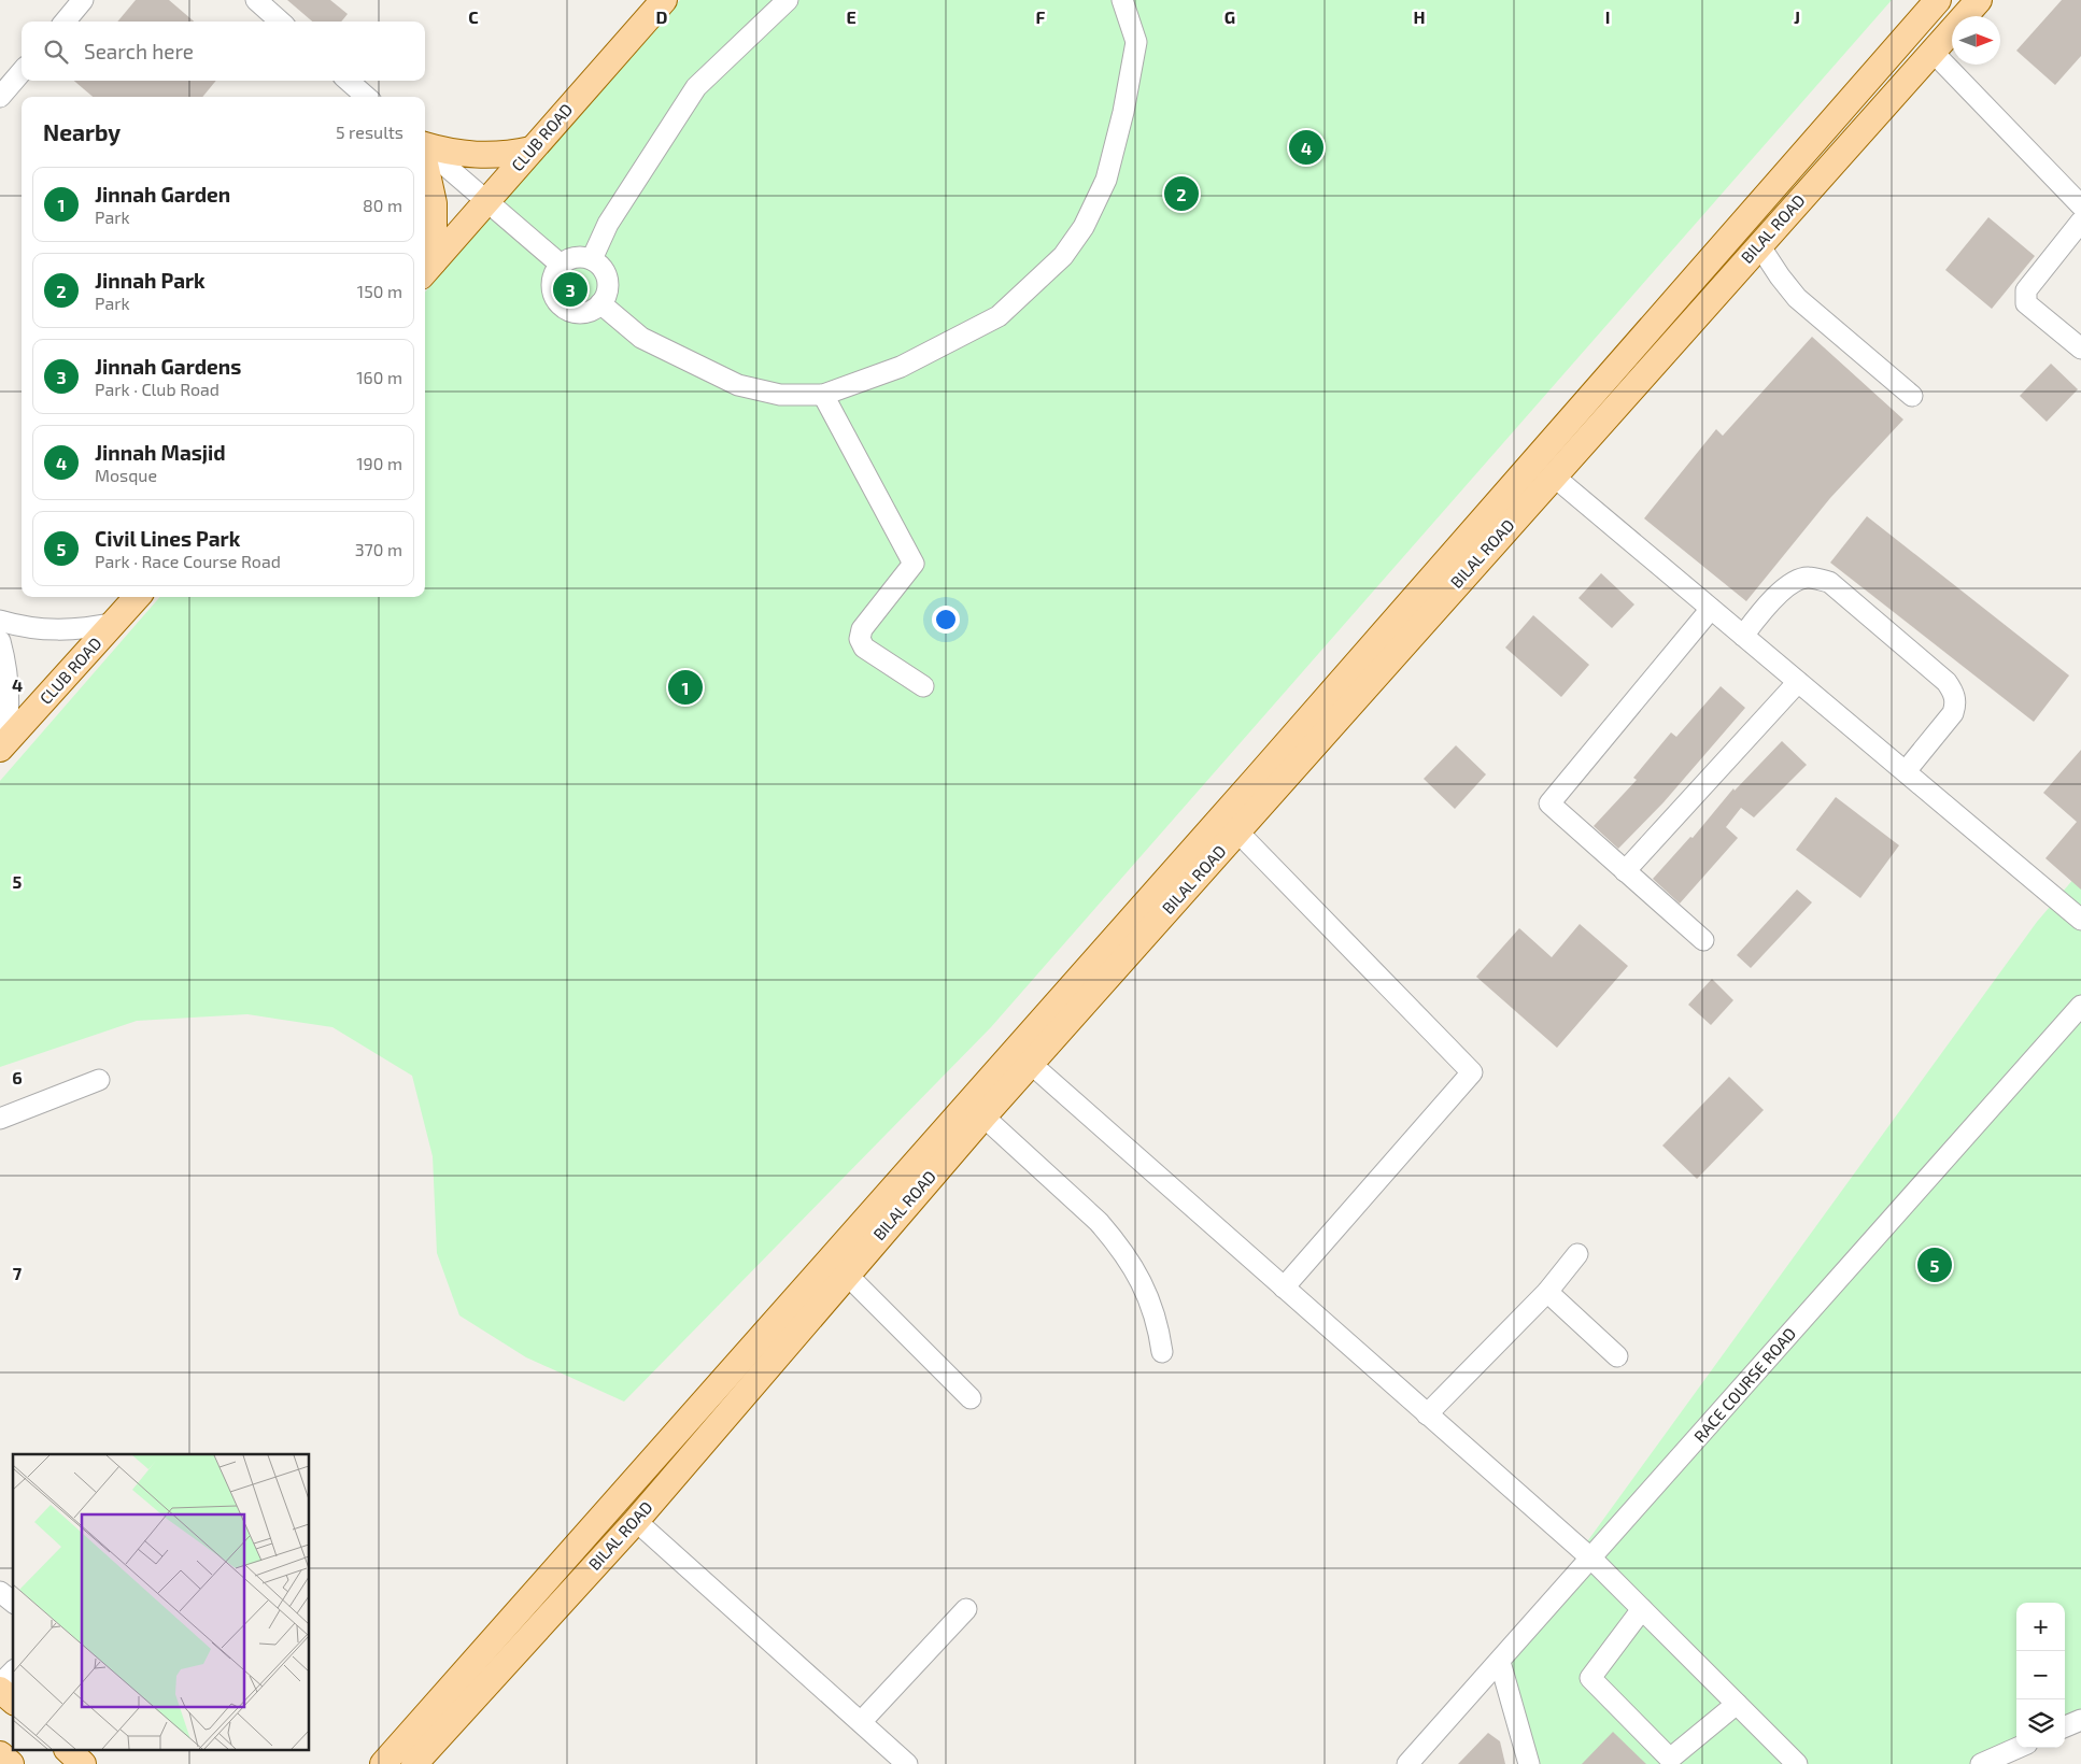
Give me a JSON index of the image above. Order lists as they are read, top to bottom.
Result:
{
  "streets": {
    "main road": ["CLUB ROAD", "BILAL ROAD"],
    "street": ["RACE COURSE ROAD"]
  },
  "north": "right",
  "page": {
    "search": "Search here",
    "heading": ["Nearby", "5 results"],
    "pins": [
      "4",
      "2",
      "3",
      "1",
      "5"
    ],
    "list": [
      {
        "mark": "1",
        "name": "Jinnah Garden",
        "note": "Park",
        "value": "80 m"
      },
      {
        "mark": "2",
        "name": "Jinnah Park",
        "note": "Park",
        "value": "150 m"
      },
      {
        "mark": "3",
        "name": "Jinnah Gardens",
        "note": "Park · Club Road",
        "value": "160 m"
      },
      {
        "mark": "4",
        "name": "Jinnah Masjid",
        "note": "Mosque",
        "value": "190 m"
      },
      {
        "mark": "5",
        "name": "Civil Lines Park",
        "note": "Park · Race Course Road",
        "value": "370 m"
      }
    ],
    "map_buttons": ["+", "−"]
  },
  "grid": {
    "columns": [
      "C",
      "D",
      "E",
      "F",
      "G",
      "H",
      "I",
      "J"
    ],
    "rows": [
      "4",
      "5",
      "6",
      "7"
    ]
  }
}
